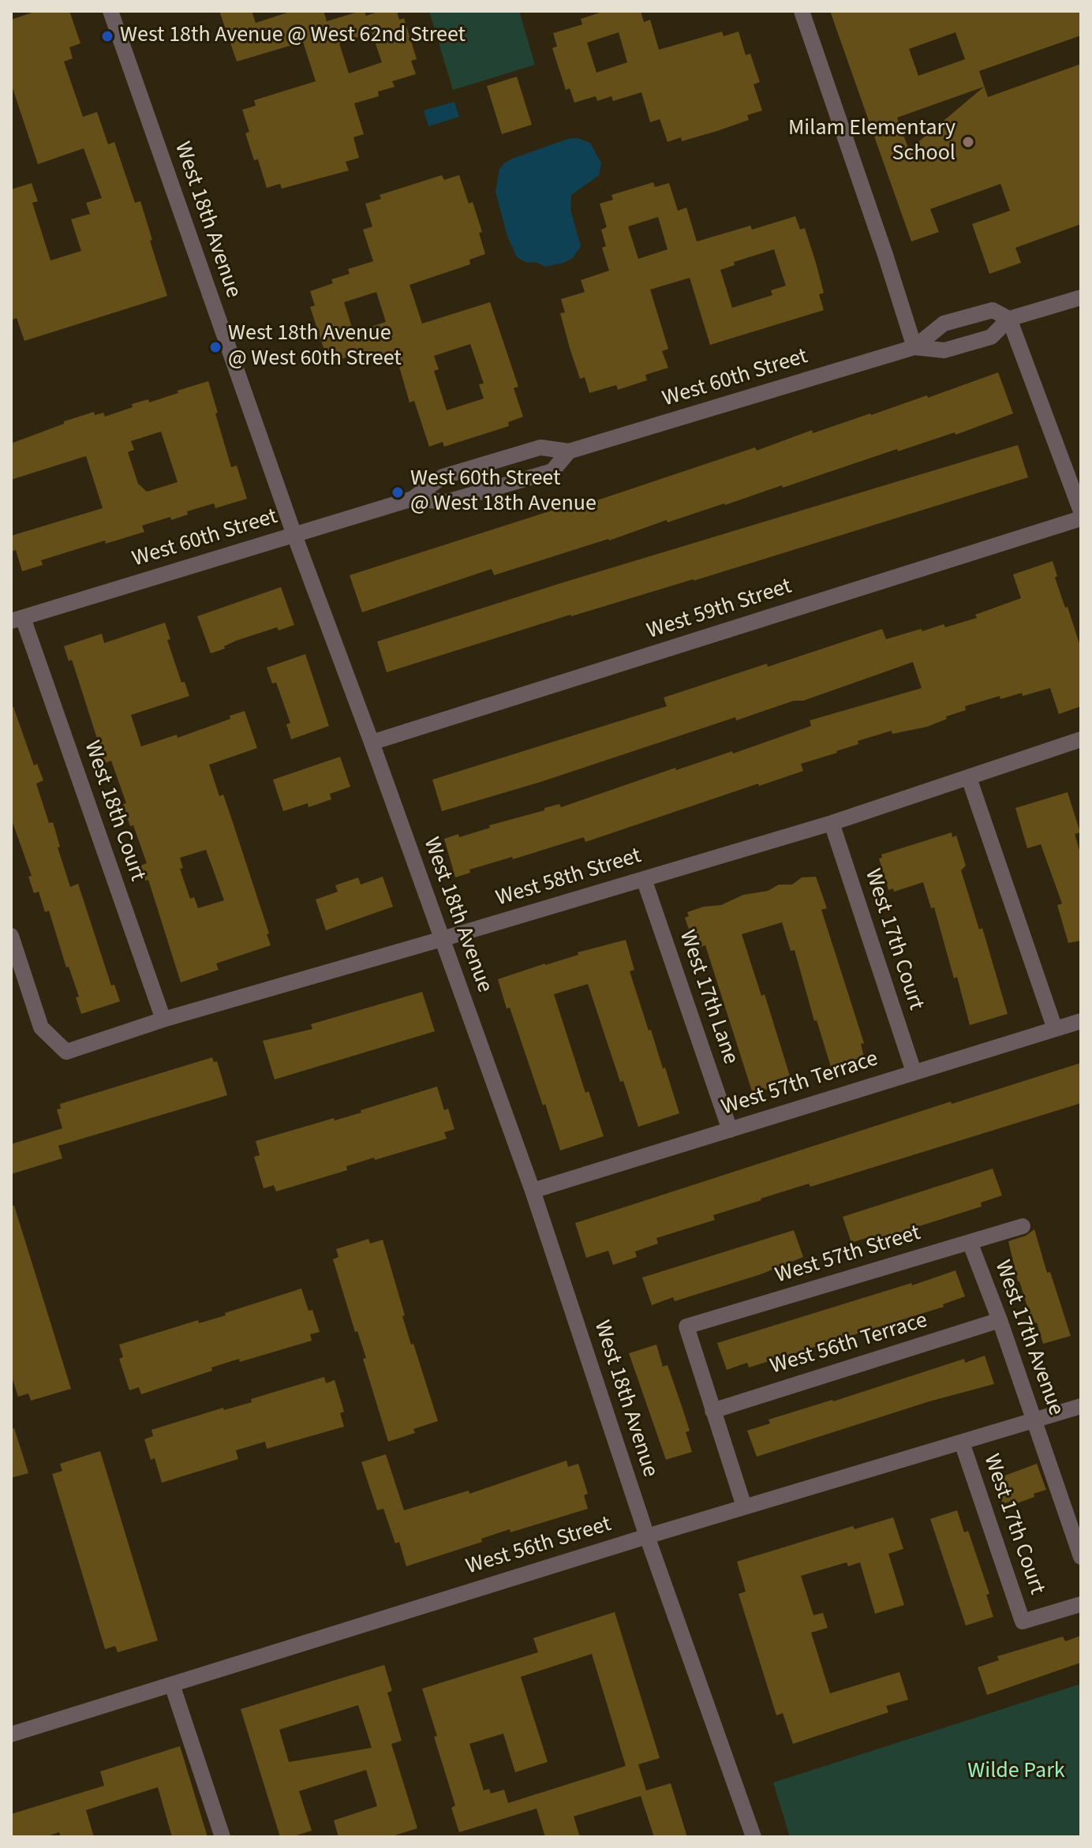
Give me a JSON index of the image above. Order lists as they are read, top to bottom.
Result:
{
  "streets": {
    "street": [
      "West 18th Avenue",
      "West 60th Street",
      "West 59th Street",
      "West 18th Court",
      "West 58th Street",
      "West 17th Court",
      "West 17th Lane",
      "West 57th Terrace",
      "West 57th Street",
      "West 17th Avenue",
      "West 56th Terrace",
      "West 56th Street"
    ]
  },
  "crossings": [
    ["West 18th Avenue", "West 60th Street"],
    ["West 18th Avenue", "West 59th Street"],
    ["West 18th Avenue", "West 58th Street"],
    ["West 18th Avenue", "West 57th Terrace"],
    ["West 18th Avenue", "West 56th Street"],
    ["West 60th Street", "West 18th Court"],
    ["West 18th Court", "West 58th Street"],
    ["West 58th Street", "West 17th Court"],
    ["West 58th Street", "West 17th Lane"],
    ["West 17th Court", "West 57th Terrace"],
    ["West 17th Court", "West 56th Street"],
    ["West 17th Lane", "West 57th Terrace"],
    ["West 57th Street", "West 17th Avenue"],
    ["West 57th Street", "West 56th Terrace"],
    ["West 17th Avenue", "West 56th Terrace"],
    ["West 17th Avenue", "West 56th Street"]
  ],
  "parks": ["Wilde Park"],
  "places": [
    "West 18th Avenue @ West 62nd Street",
    "Milam Elementary School",
    "West 18th Avenue @ West 60th Street",
    "West 60th Street @ West 18th Avenue"
  ]
}
